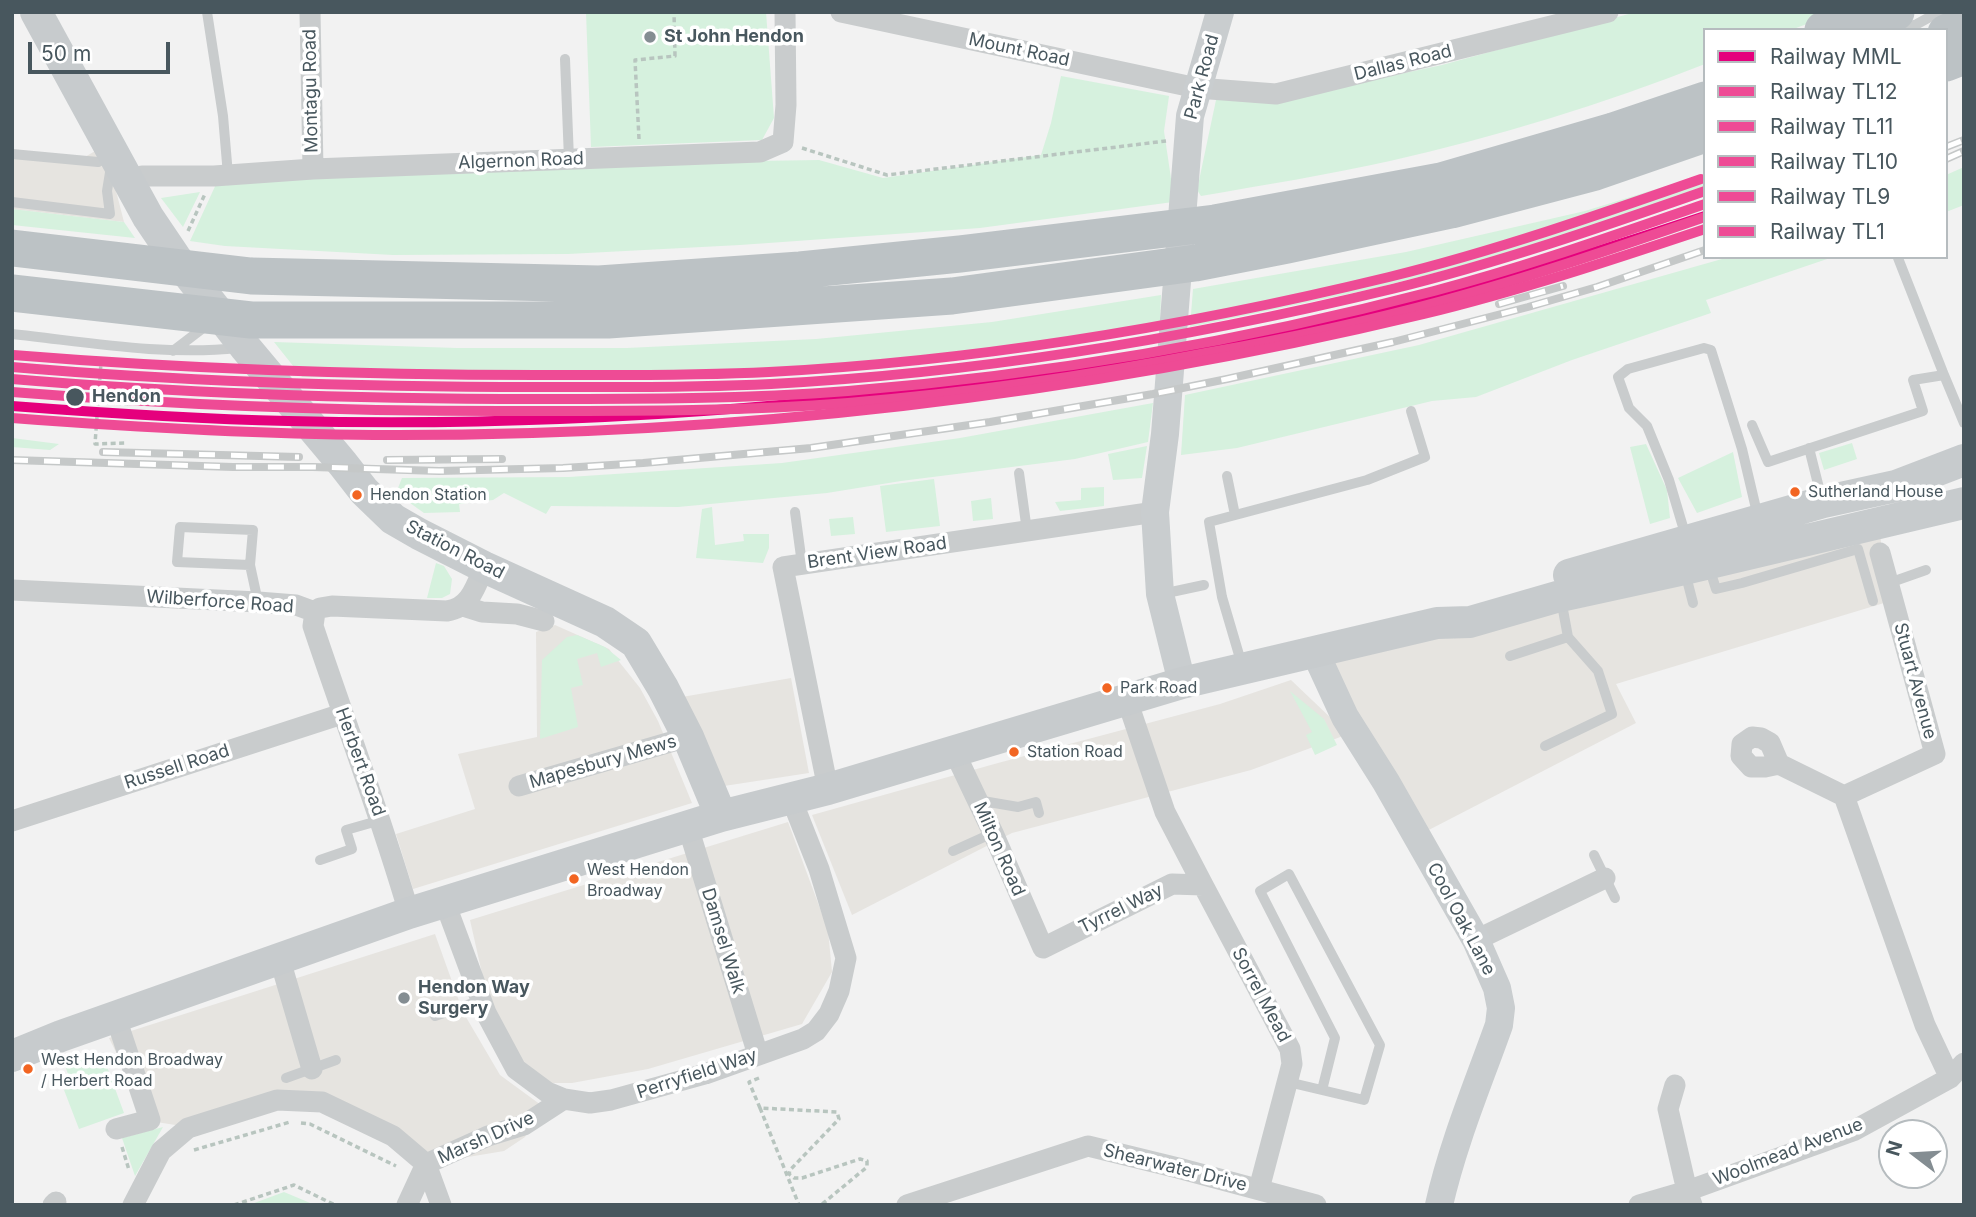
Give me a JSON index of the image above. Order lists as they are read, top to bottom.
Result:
{
  "streets": {
    "main road": ["Station Road"],
    "street": [
      "Mount Road",
      "Dallas Road",
      "Park Road",
      "Montagu Road",
      "Algernon Road",
      "Brent View Road",
      "Wilberforce Road",
      "Stuart Avenue",
      "Herbert Road",
      "Mapesbury Mews",
      "Russell Road",
      "Milton Road",
      "Tyrrel Way",
      "Cool Oak Lane",
      "Damsel Walk",
      "Sorrel Mead",
      "Perryfield Way",
      "Marsh Drive",
      "Woolmead Avenue",
      "Shearwater Drive"
    ]
  },
  "crossings": [
    ["Mount Road", "Dallas Road"],
    ["Mount Road", "Park Road"],
    ["Dallas Road", "Park Road"],
    ["Park Road", "Brent View Road"],
    ["Montagu Road", "Algernon Road"],
    ["Algernon Road", "Station Road"],
    ["Station Road", "Mapesbury Mews"],
    ["Wilberforce Road", "Herbert Road"],
    ["Herbert Road", "Russell Road"],
    ["Milton Road", "Tyrrel Way"],
    ["Tyrrel Way", "Sorrel Mead"],
    ["Damsel Walk", "Perryfield Way"],
    ["Sorrel Mead", "Shearwater Drive"],
    ["Perryfield Way", "Marsh Drive"]
  ],
  "places": [
    "St John Hendon",
    "Hendon",
    "Sutherland House",
    "Hendon Station",
    "Park Road",
    "Station Road",
    "West Hendon Broadway",
    "Hendon Way Surgery",
    "West Hendon Broadway / Herbert Road"
  ],
  "lines": [
    "rail line TL10",
    "rail line TL12",
    "rail line TL11",
    "rail line MML",
    "rail line TL9",
    "rail line TL1"
  ],
  "legend": [
    "Railway MML",
    "Railway TL12",
    "Railway TL11",
    "Railway TL10",
    "Railway TL9",
    "Railway TL1"
  ],
  "scale_bar": "50 m",
  "north": "left"
}
